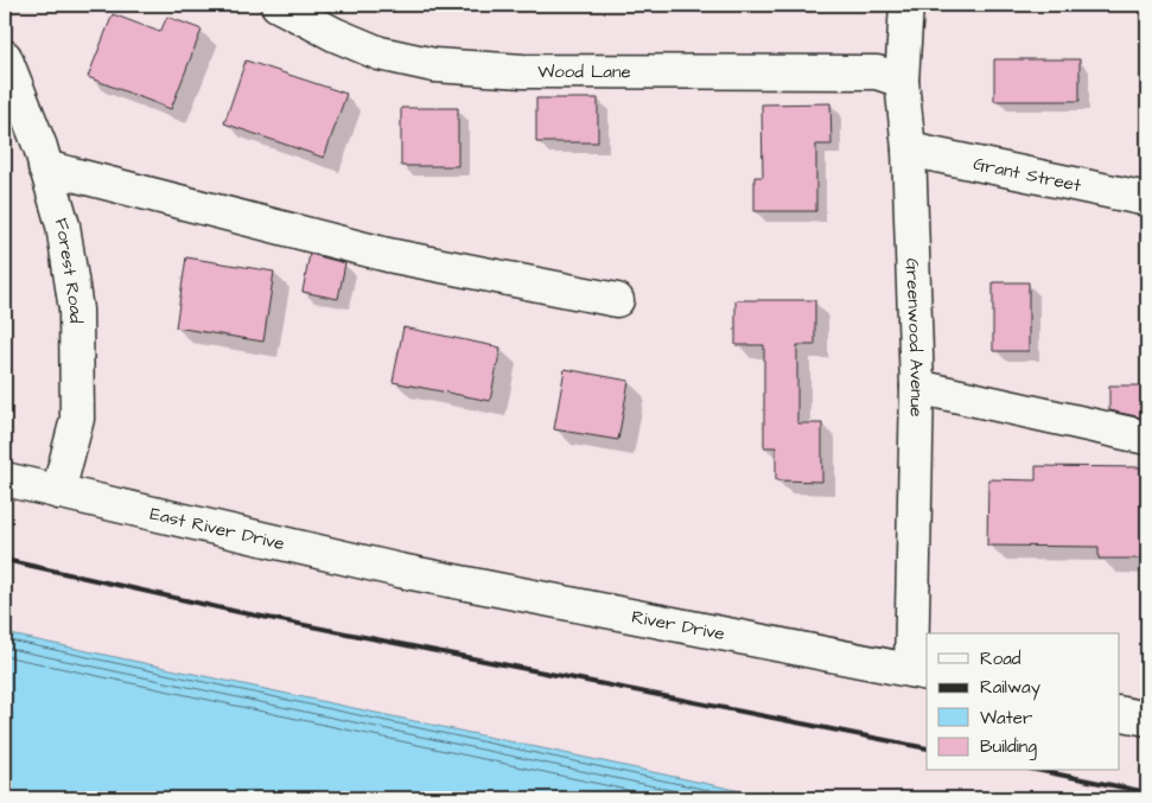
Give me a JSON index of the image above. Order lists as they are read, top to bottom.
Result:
{
  "streets": {
    "street": [
      "Wood Lane",
      "Grant Street",
      "Forest Road",
      "Greenwood Avenue",
      "East River Drive",
      "River Drive"
    ]
  },
  "crossings": [
    ["Wood Lane", "Greenwood Avenue"],
    ["Grant Street", "Greenwood Avenue"],
    ["Forest Road", "East River Drive"],
    ["Greenwood Avenue", "River Drive"],
    ["East River Drive", "River Drive"]
  ],
  "legend": [
    "Road",
    "Railway",
    "Water",
    "Building"
  ]
}
